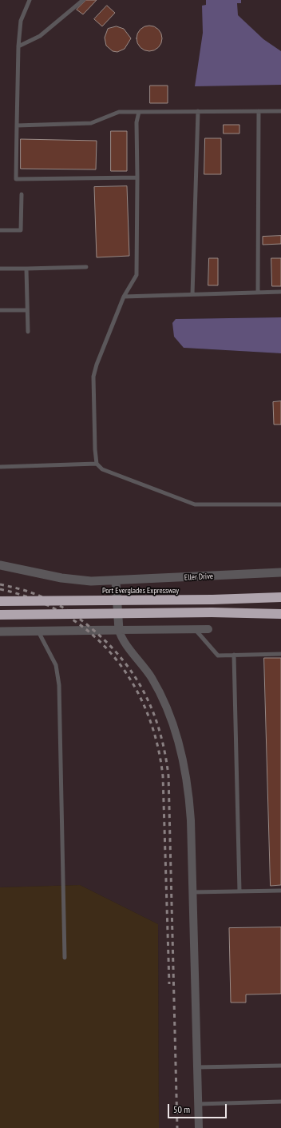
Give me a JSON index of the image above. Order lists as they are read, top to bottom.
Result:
{
  "streets": {
    "highway": ["Port Everglades Expressway"],
    "street": ["Eller Drive"]
  },
  "scale_bar": "50 m"
}
